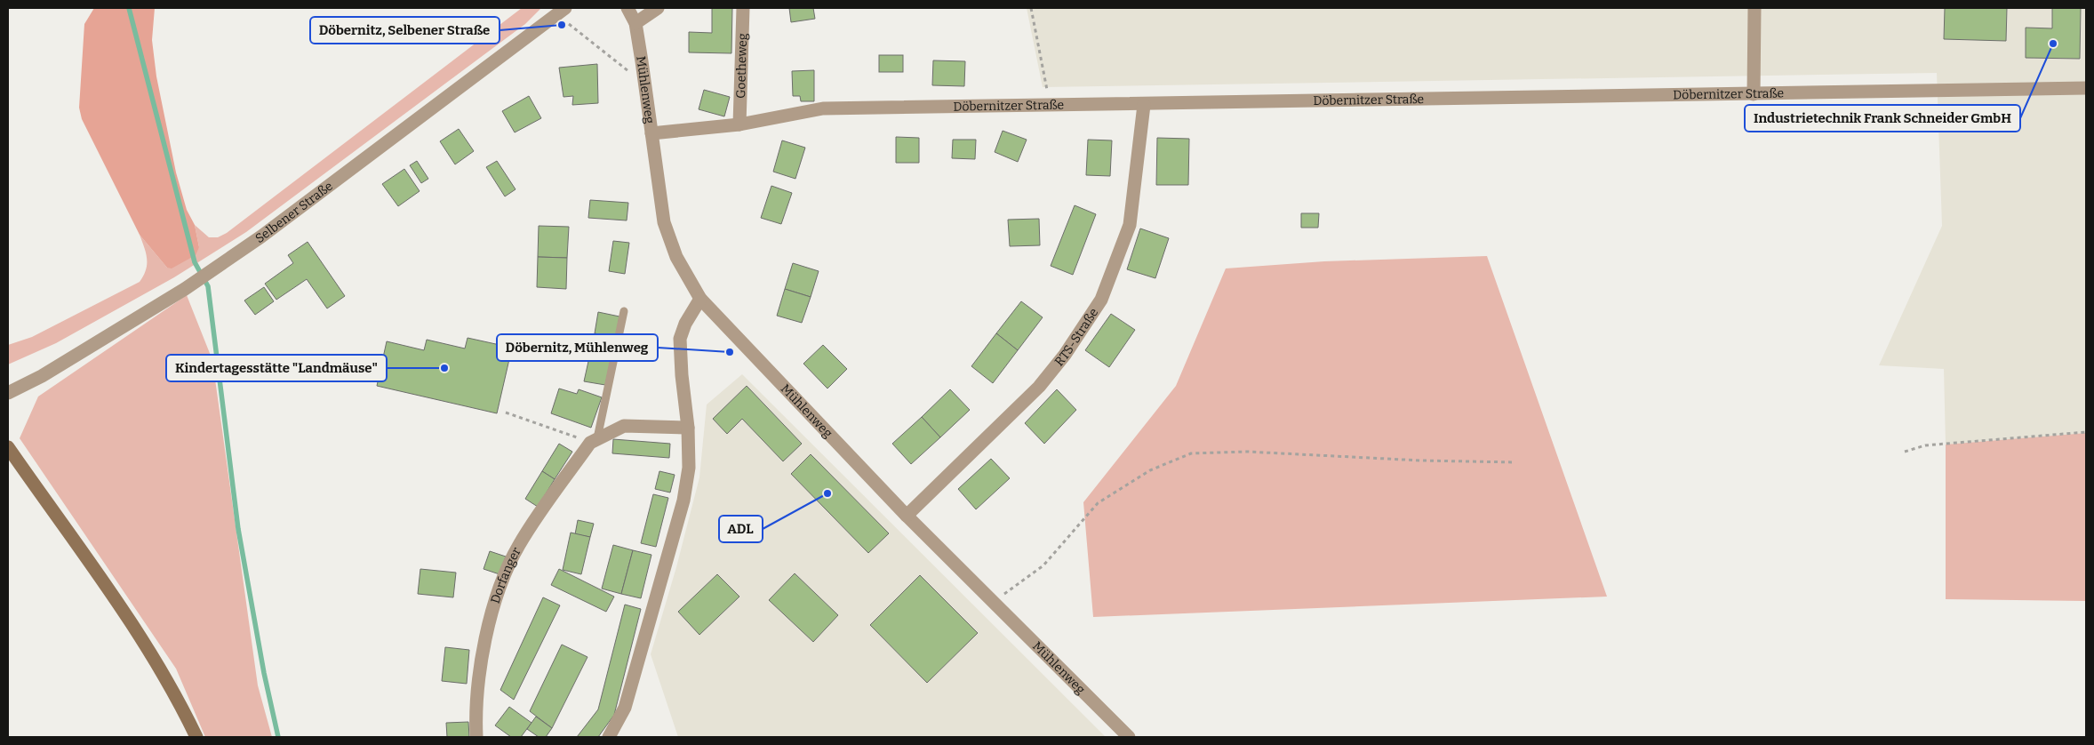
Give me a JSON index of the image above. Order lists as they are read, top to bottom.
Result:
{
  "streets": {
    "street": [
      "Goetheweg",
      "Mühlenweg",
      "Döbernitzer Straße",
      "Selbener Straße",
      "RTS-Straße",
      "Dorfanger"
    ]
  },
  "crossings": [
    ["Goetheweg", "Döbernitzer Straße"],
    ["Mühlenweg", "Döbernitzer Straße"],
    ["Mühlenweg", "RTS-Straße"],
    ["Döbernitzer Straße", "RTS-Straße"]
  ],
  "places": [
    "Döbernitz, Selbener Straße",
    "Industrietechnik Frank Schneider GmbH",
    "Döbernitz, Mühlenweg",
    "Kindertagesstätte \"Landmäuse\"",
    "ADL"
  ]
}
